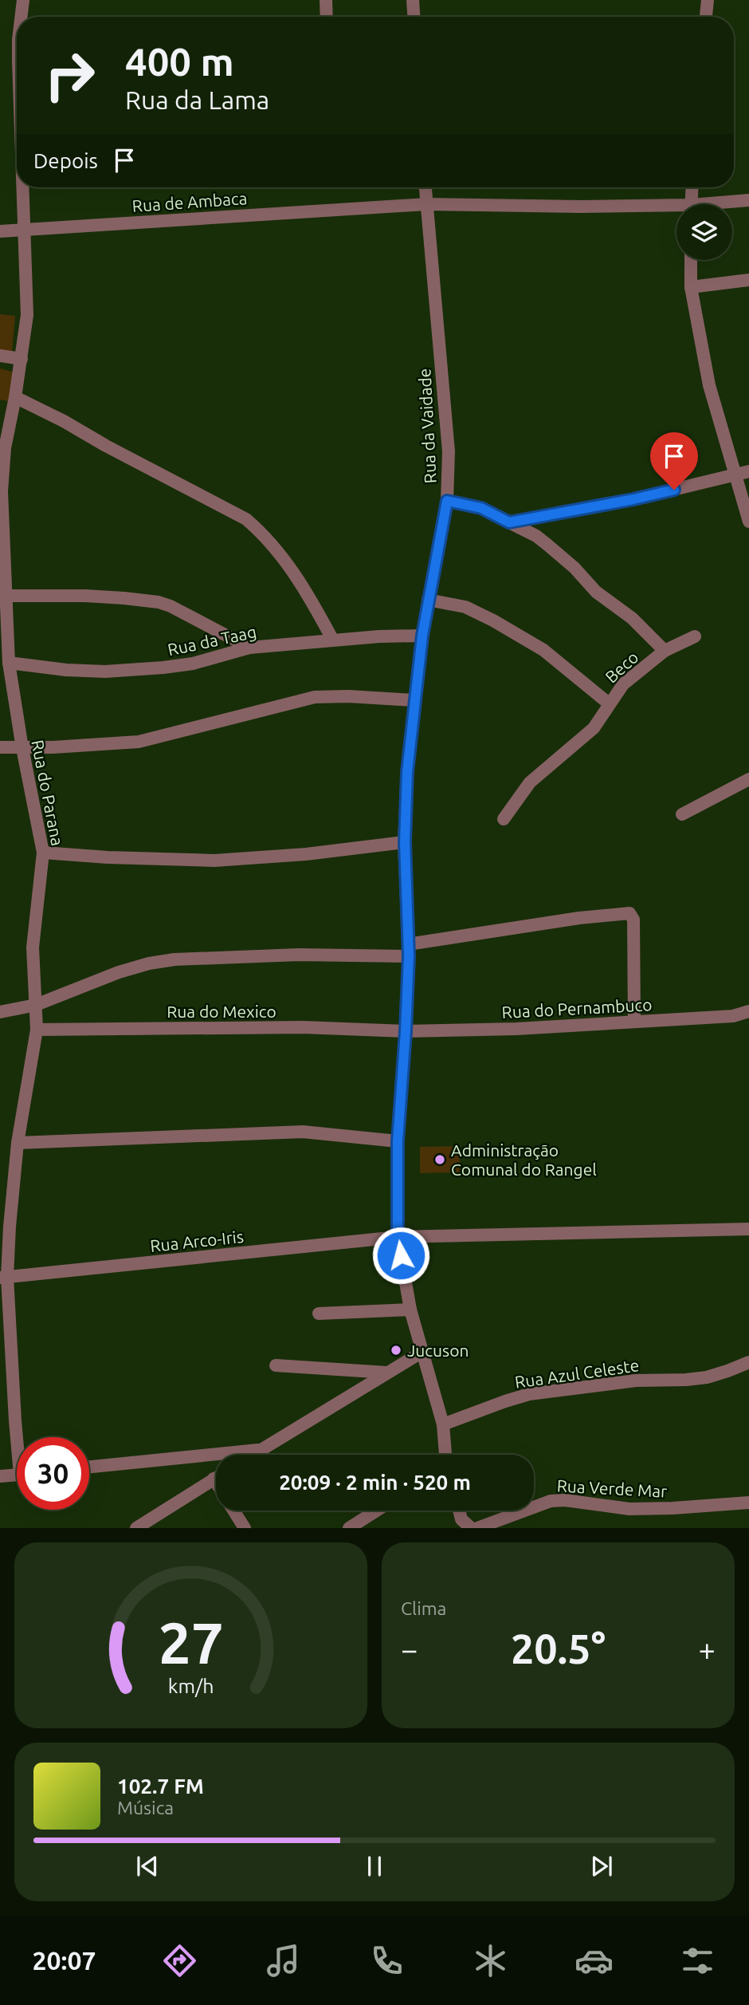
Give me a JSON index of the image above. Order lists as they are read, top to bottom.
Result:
{
  "streets": {
    "street": [
      "Rua de Ambaca",
      "Rua da Vaidade",
      "Rua da Taag",
      "Beco",
      "Rua do Parana",
      "Rua do Pernambuco",
      "Rua do Mexico",
      "Rua Arco-Iris",
      "Rua Azul Celeste",
      "Rua Verde Mar"
    ]
  },
  "crossings": [
    ["Rua de Ambaca", "Rua da Vaidade"],
    ["Rua de Ambaca", "Rua do Parana"],
    ["Rua da Vaidade", "Rua da Taag"],
    ["Rua da Vaidade", "Beco"],
    ["Rua da Vaidade", "Rua do Pernambuco"],
    ["Rua da Vaidade", "Rua do Mexico"],
    ["Rua da Vaidade", "Rua Arco-Iris"],
    ["Rua da Vaidade", "Rua Azul Celeste"],
    ["Rua da Taag", "Rua do Parana"],
    ["Rua do Parana", "Rua do Mexico"],
    ["Rua do Parana", "Rua Arco-Iris"],
    ["Rua do Pernambuco", "Rua do Mexico"]
  ],
  "places": ["Administração Comunal do Rangel", "Jucuson"],
  "page": {
    "turn": ["400 m", "Rua da Lama"],
    "then": "Depois",
    "limit": "30",
    "trip": "20:09 · 2 min · 520 m",
    "tile": "Clima",
    "heat": ["−", "20.5°", "+"],
    "song": ["102.7 FM", "Música"],
    "tabs": "20:07",
    "gauge": ["27", "km/h"]
  }
}
